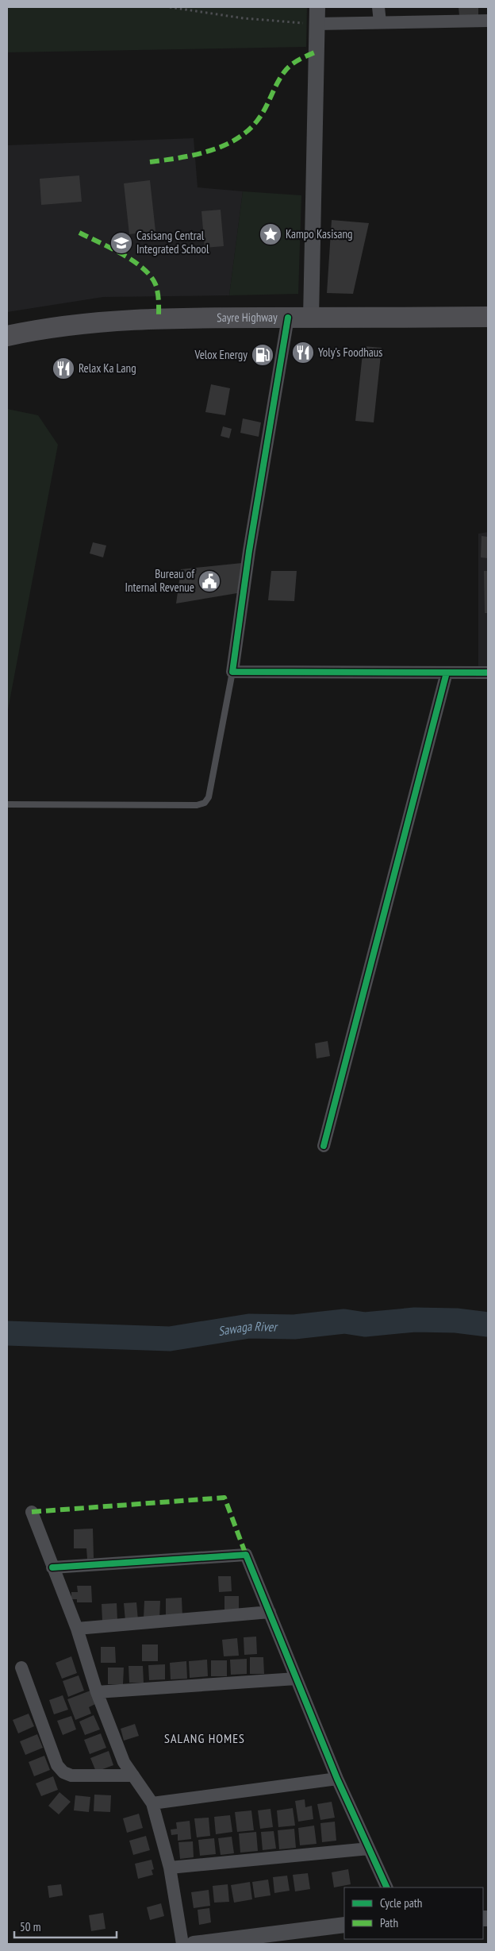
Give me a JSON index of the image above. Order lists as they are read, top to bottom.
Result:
{
  "streets": {
    "highway": ["Sayre Highway"]
  },
  "districts": ["SALANG HOMES"],
  "water": ["Sawaga River"],
  "places": {
    "place": ["Kampo Kasisang"],
    "school or university": ["Casisang Central Integrated School"],
    "restaurant": ["Yoly's Foodhaus", "Relax Ka Lang"],
    "fuel station": ["Velox Energy"],
    "public building": ["Bureau of Internal Revenue"]
  },
  "legend": ["Cycle path", "Path"],
  "scale_bar": "50 m"
}
